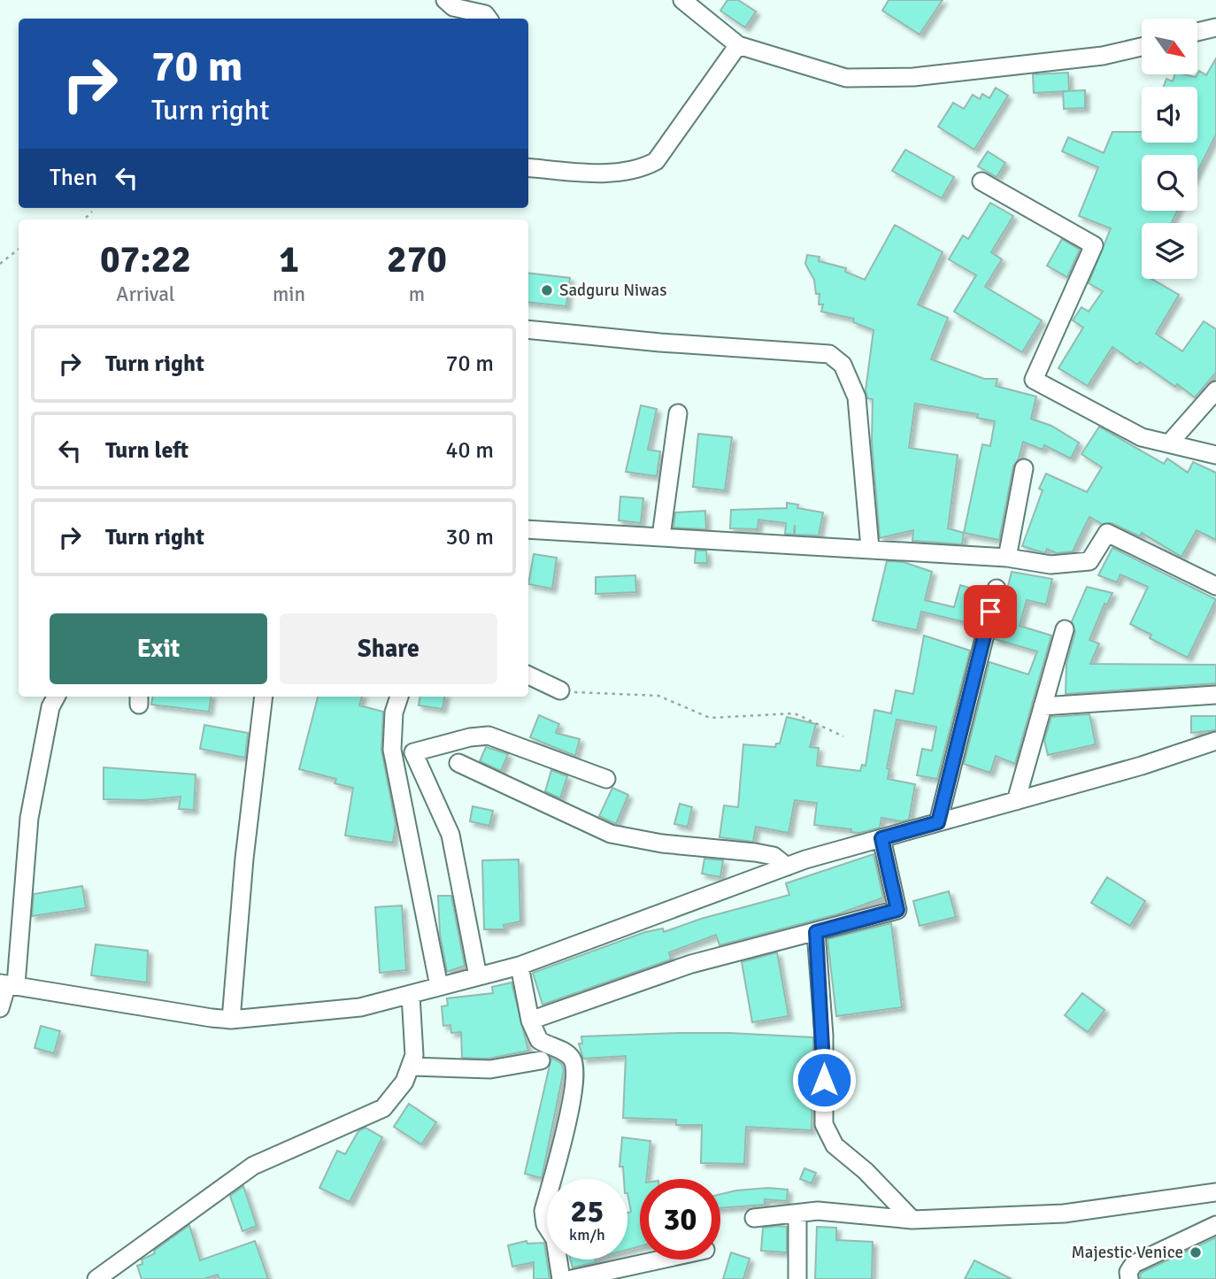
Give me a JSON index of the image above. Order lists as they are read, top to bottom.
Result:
{
  "places": ["Sadguru Niwas", "Majestic Venice"],
  "north": "bottom right",
  "page": {
    "turn": ["70 m", "Turn right"],
    "then": "Then",
    "eta": [
      "07:22",
      "Arrival",
      "1",
      "min",
      "270",
      "m"
    ],
    "list": [
      {
        "name": "Turn right",
        "value": "70 m"
      },
      {
        "name": "Turn left",
        "value": "40 m"
      },
      {
        "name": "Turn right",
        "value": "30 m"
      }
    ],
    "buttons": ["Exit", "Share"],
    "speed": "25 km/h",
    "limit": "30"
  }
}
